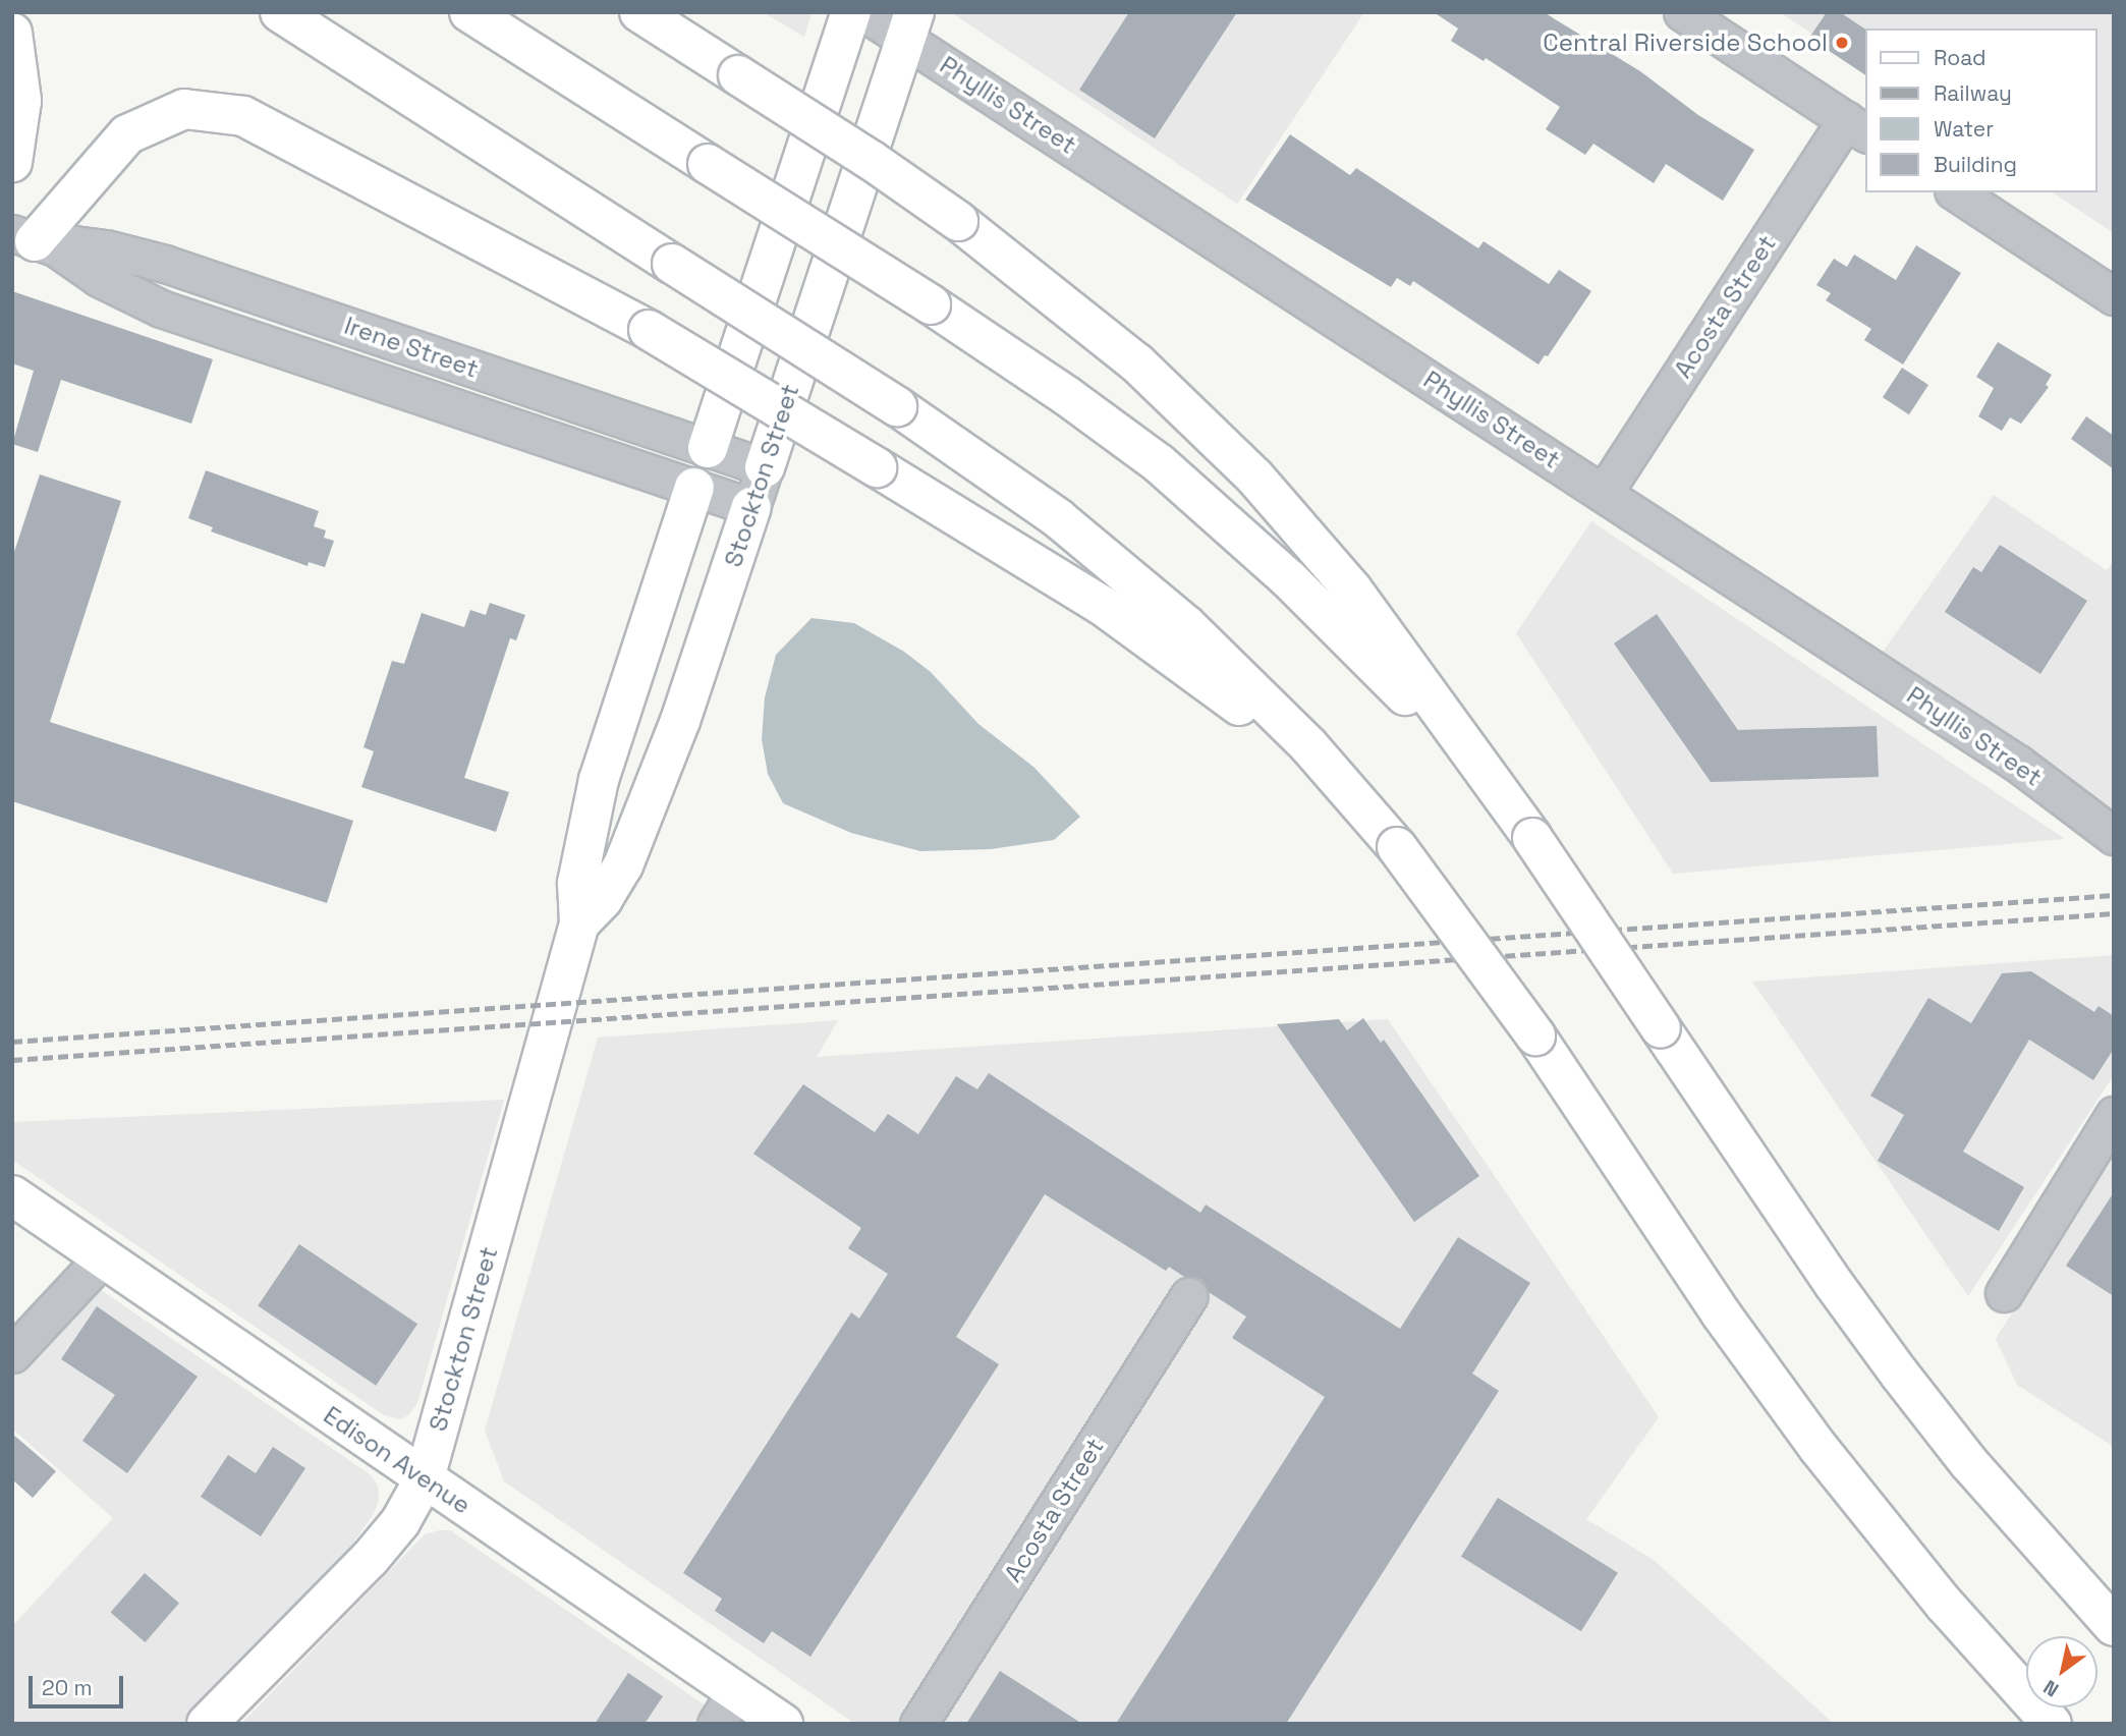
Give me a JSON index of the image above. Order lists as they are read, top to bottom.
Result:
{
  "streets": {
    "main road": ["Stockton Street", "Edison Avenue"],
    "street": ["Phyllis Street", "Acosta Street", "Irene Street"]
  },
  "crossings": [
    ["Phyllis Street", "Acosta Street"],
    ["Phyllis Street", "Stockton Street"],
    ["Irene Street", "Stockton Street"],
    ["Stockton Street", "Edison Avenue"]
  ],
  "places": ["Central Riverside School"],
  "legend": [
    "Road",
    "Railway",
    "Water",
    "Building"
  ],
  "scale_bar": "20 m",
  "north": "bottom left"
}
